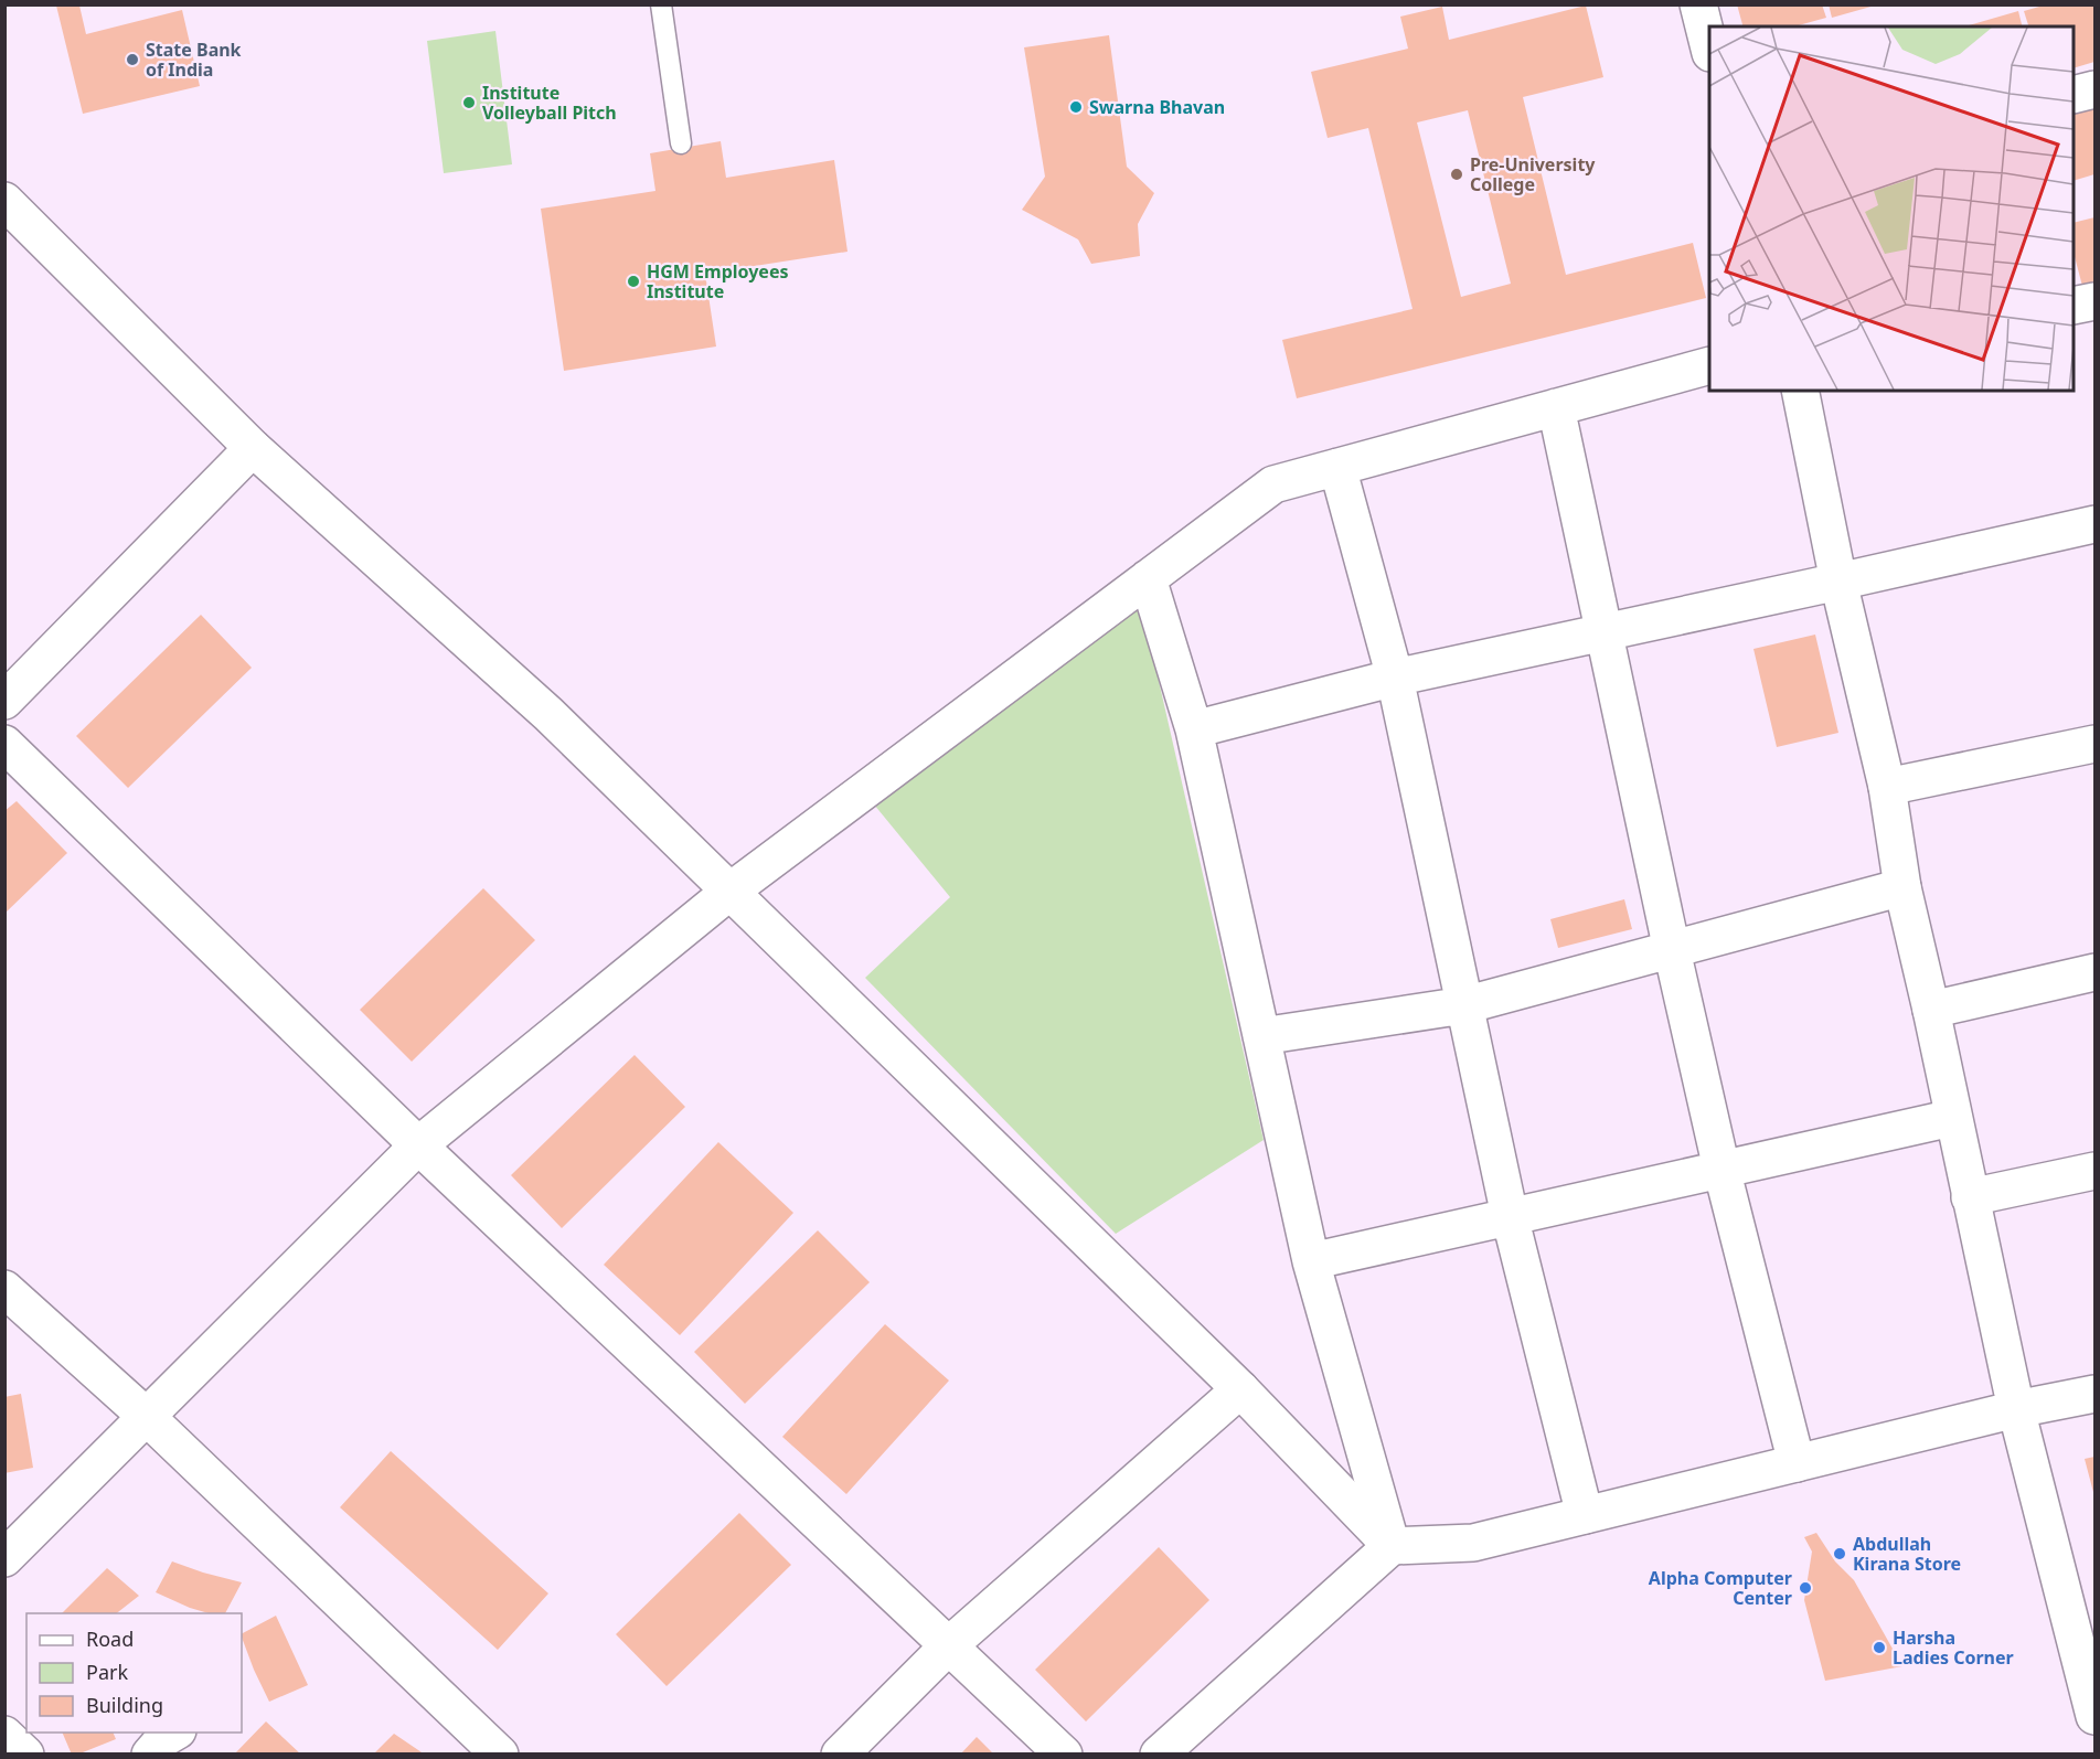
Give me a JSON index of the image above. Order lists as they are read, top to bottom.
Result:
{
  "places": [
    "State Bank of India",
    "Institute Volleyball Pitch",
    "Swarna Bhavan",
    "Pre-University College",
    "HGM Employees Institute",
    "Abdullah Kirana Store",
    "Alpha Computer Center",
    "Harsha Ladies Corner"
  ],
  "legend": ["Road", "Park", "Building"]
}
